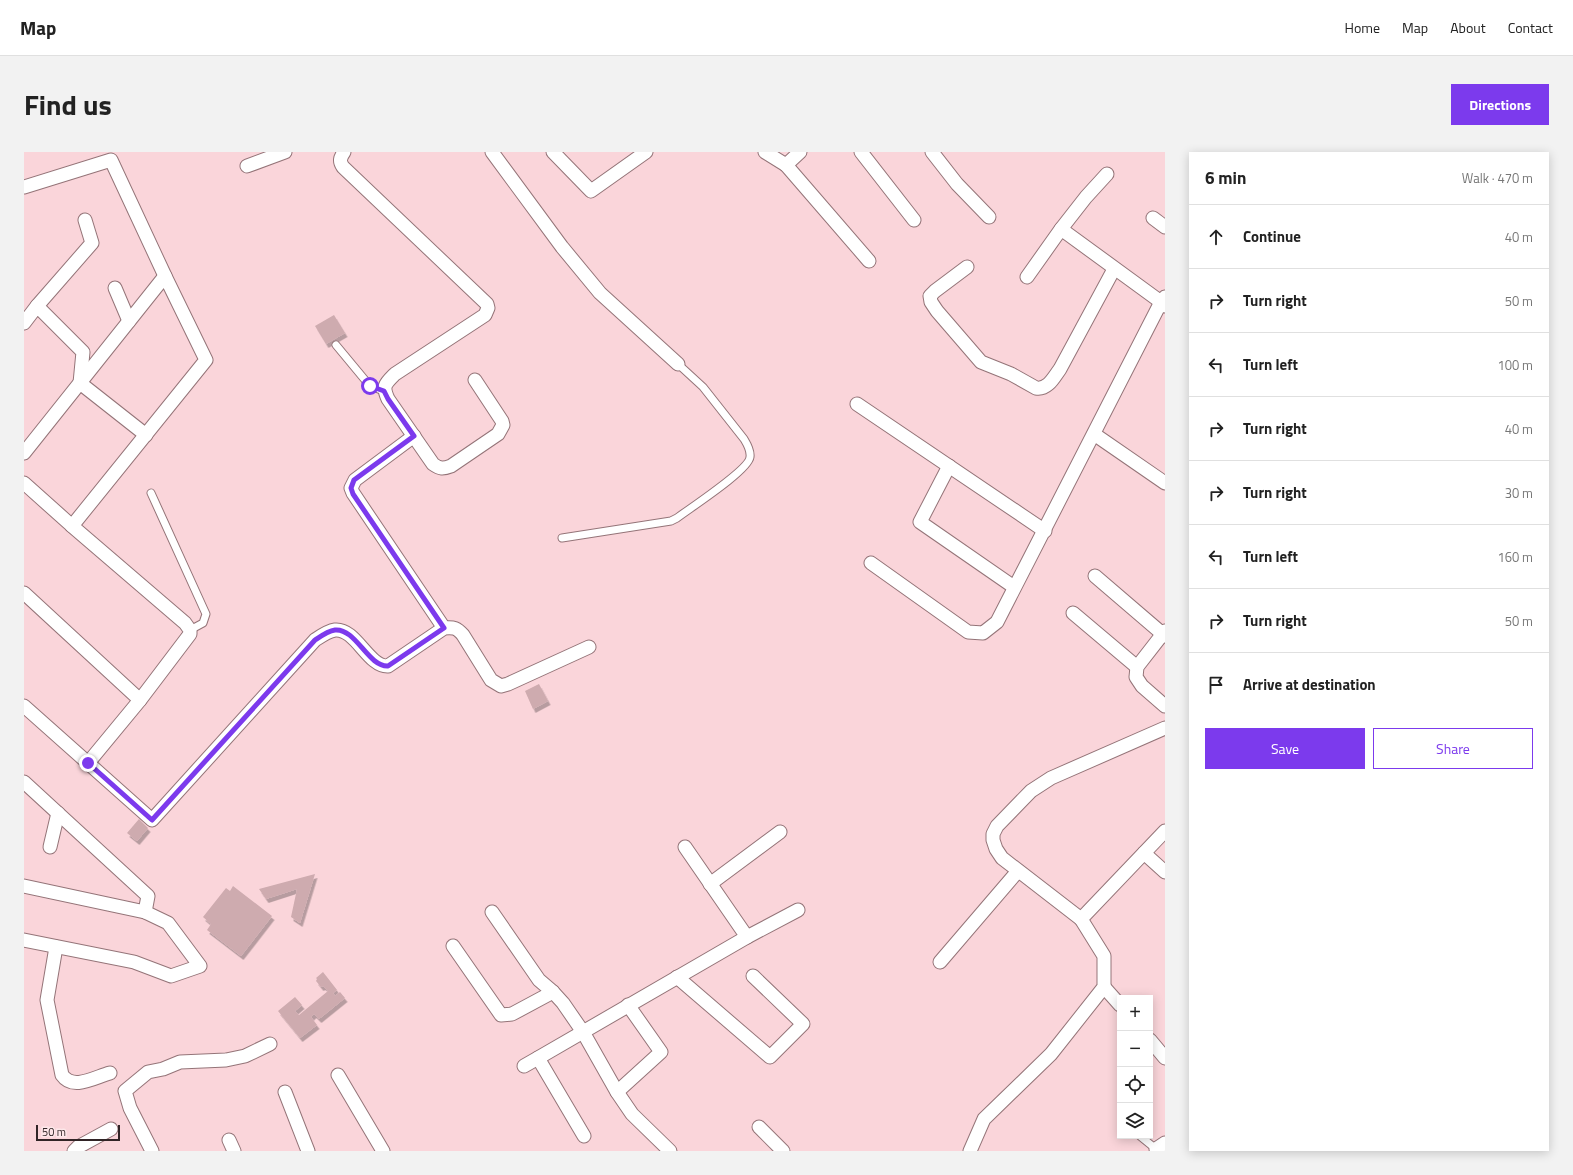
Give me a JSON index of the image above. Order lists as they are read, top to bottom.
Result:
{
  "scale_bar": "50 m",
  "page": {
    "header": "Map",
    "nav": [
      "Home",
      "Map",
      "About",
      "Contact"
    ],
    "title": "Find us",
    "buttons": [
      "Directions",
      ["Save", "Share"]
    ],
    "heading": ["6 min", "Walk · 470 m"],
    "list": [
      ["Continue", "40 m"],
      ["Turn right", "50 m"],
      ["Turn left", "100 m"],
      ["Turn right", "40 m"],
      ["Turn right", "30 m"],
      ["Turn left", "160 m"],
      ["Turn right", "50 m"],
      "Arrive at destination"
    ],
    "map_buttons": ["+", "−"],
    "scale": "50 m"
  }
}
